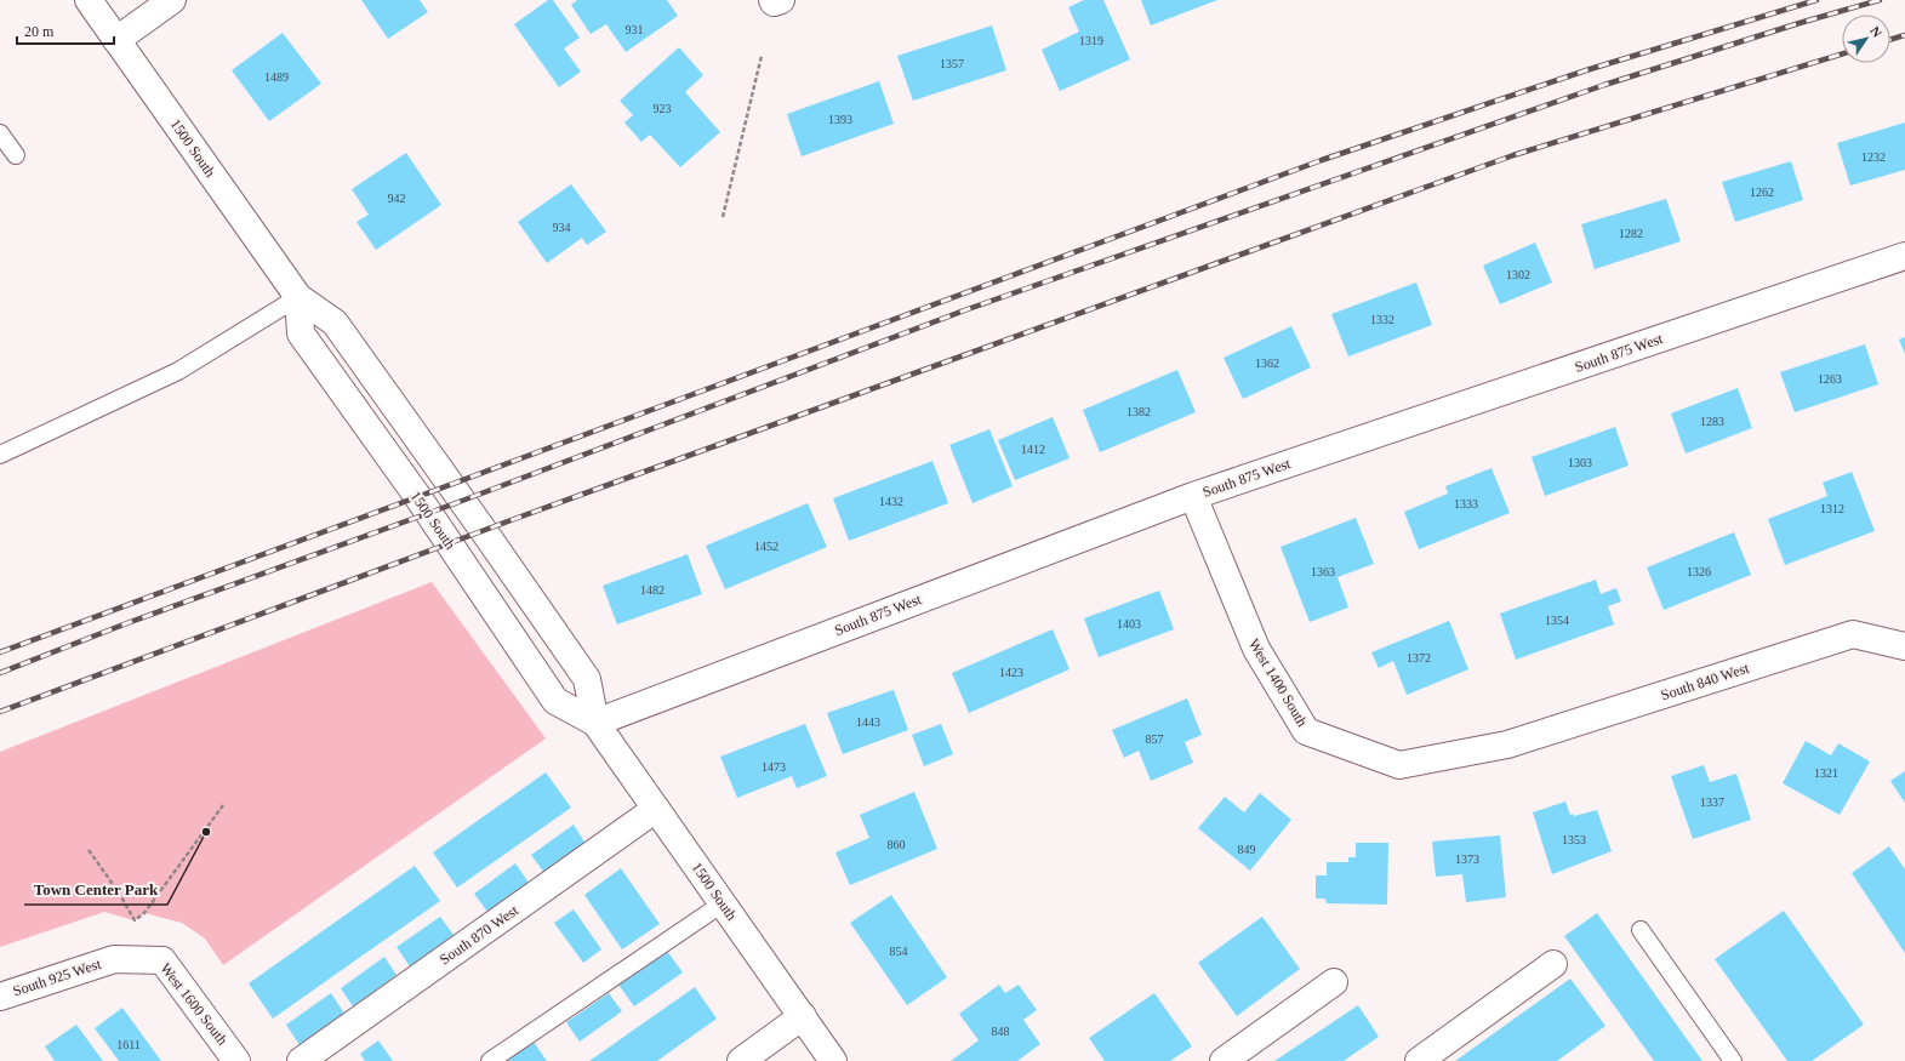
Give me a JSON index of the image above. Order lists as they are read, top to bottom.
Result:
{
  "streets": {
    "street": [
      "1500 South",
      "South 875 West",
      "South 840 West",
      "West 1400 South",
      "South 870 West",
      "South 925 West",
      "West 1600 South"
    ]
  },
  "crossings": [
    ["1500 South", "South 875 West"],
    ["1500 South", "South 870 West"],
    ["South 875 West", "West 1400 South"],
    ["South 840 West", "West 1400 South"],
    ["South 925 West", "West 1600 South"]
  ],
  "places": ["Town Center Park"],
  "house_numbers": [
    "931",
    "1319",
    "1357",
    "1489",
    "923",
    "1393",
    "1232",
    "1262",
    "942",
    "934",
    "1282",
    "1302",
    "1332",
    "1362",
    "1263",
    "1382",
    "1283",
    "1412",
    "1303",
    "1432",
    "1333",
    "1312",
    "1452",
    "1363",
    "1326",
    "1482",
    "1354",
    "1403",
    "1372",
    "1423",
    "1443",
    "857",
    "1473",
    "1321",
    "1337",
    "1353",
    "860",
    "849",
    "1373",
    "854",
    "848",
    "1611"
  ],
  "scale_bar": "20 m",
  "north": "top right"
}
